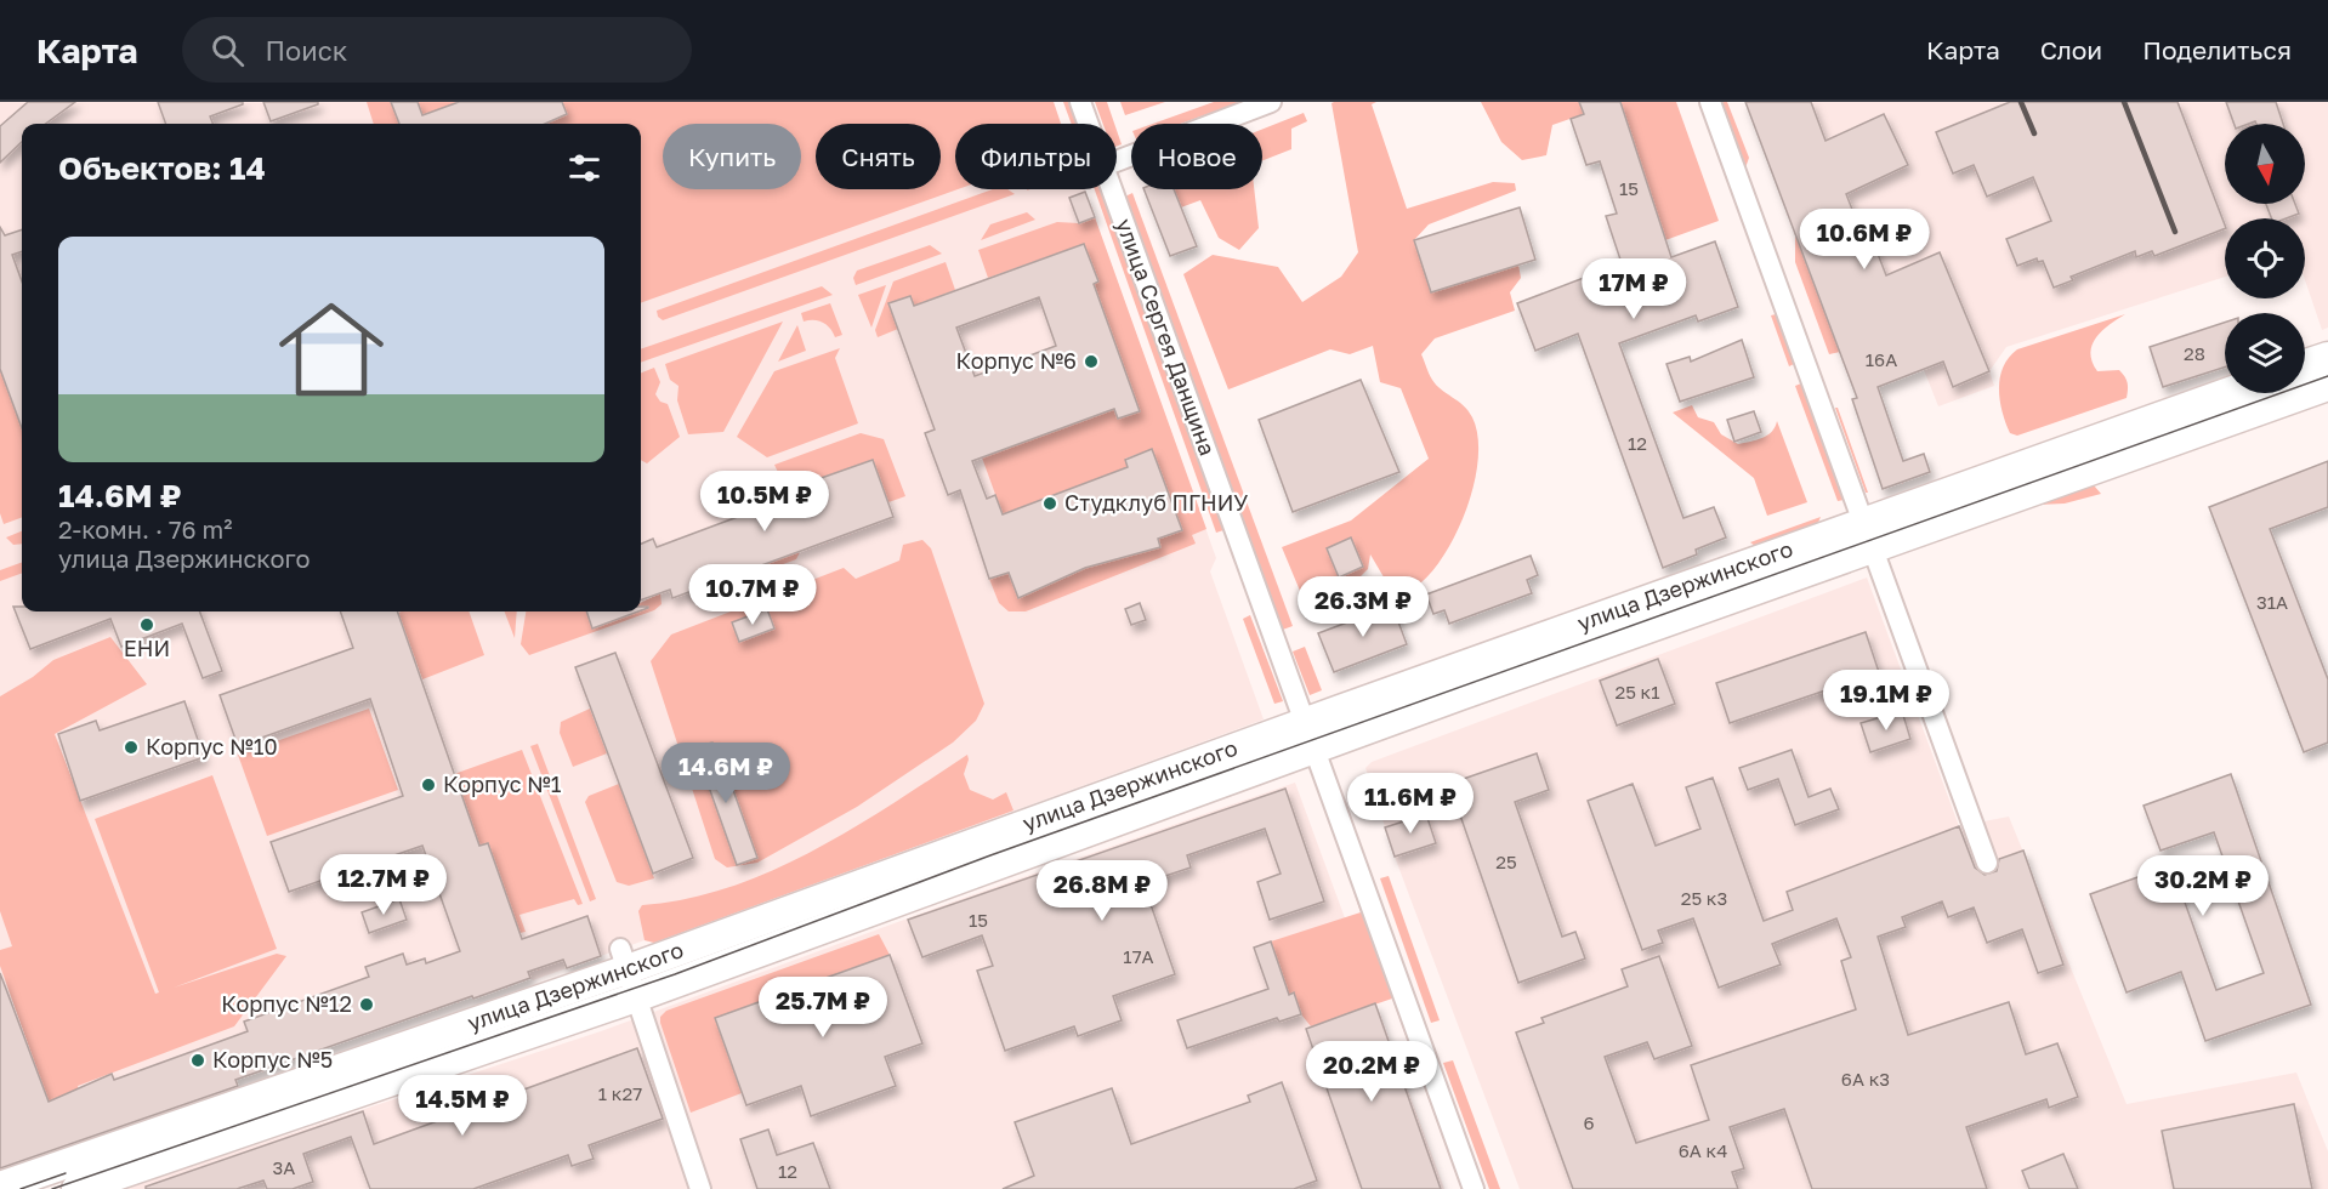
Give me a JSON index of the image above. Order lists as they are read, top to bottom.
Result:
{
  "streets": {
    "main road": ["улица Дзержинского"],
    "street": ["улица Сергея Данщина"]
  },
  "crossings": [
    ["улица Сергея Данщина", "улица Дзержинского"]
  ],
  "places": [
    "Корпус №6",
    "Студклуб ПГНИУ",
    "ЕНИ",
    "Корпус №10",
    "Корпус №1",
    "Корпус №12",
    "Корпус №5"
  ],
  "house_numbers": [
    "15",
    "28",
    "16А",
    "12",
    "31А",
    "25 к1",
    "25",
    "25 к3",
    "15",
    "17А",
    "6А к3",
    "1 к27",
    "6",
    "6А к4",
    "3А",
    "12"
  ],
  "north": "bottom",
  "page": {
    "header": "Карта",
    "search": "Поиск",
    "nav": ["Карта", "Слои", "Поделиться"],
    "chip": [
      "Купить",
      "Снять",
      "Фильтры",
      "Новое"
    ],
    "heading": "Объектов: 14",
    "price": [
      "10.6M ₽",
      "17M ₽",
      "10.5M ₽",
      "10.7M ₽",
      "26.3M ₽",
      "19.1M ₽",
      "14.6M ₽",
      "11.6M ₽",
      "12.7M ₽",
      "30.2M ₽",
      "26.8M ₽",
      "25.7M ₽",
      "20.2M ₽",
      "14.5M ₽"
    ],
    "list": [
      {
        "name": "14.6M ₽",
        "note": "2-комн. · 76 m² · улица Дзержинского"
      }
    ]
  }
}
